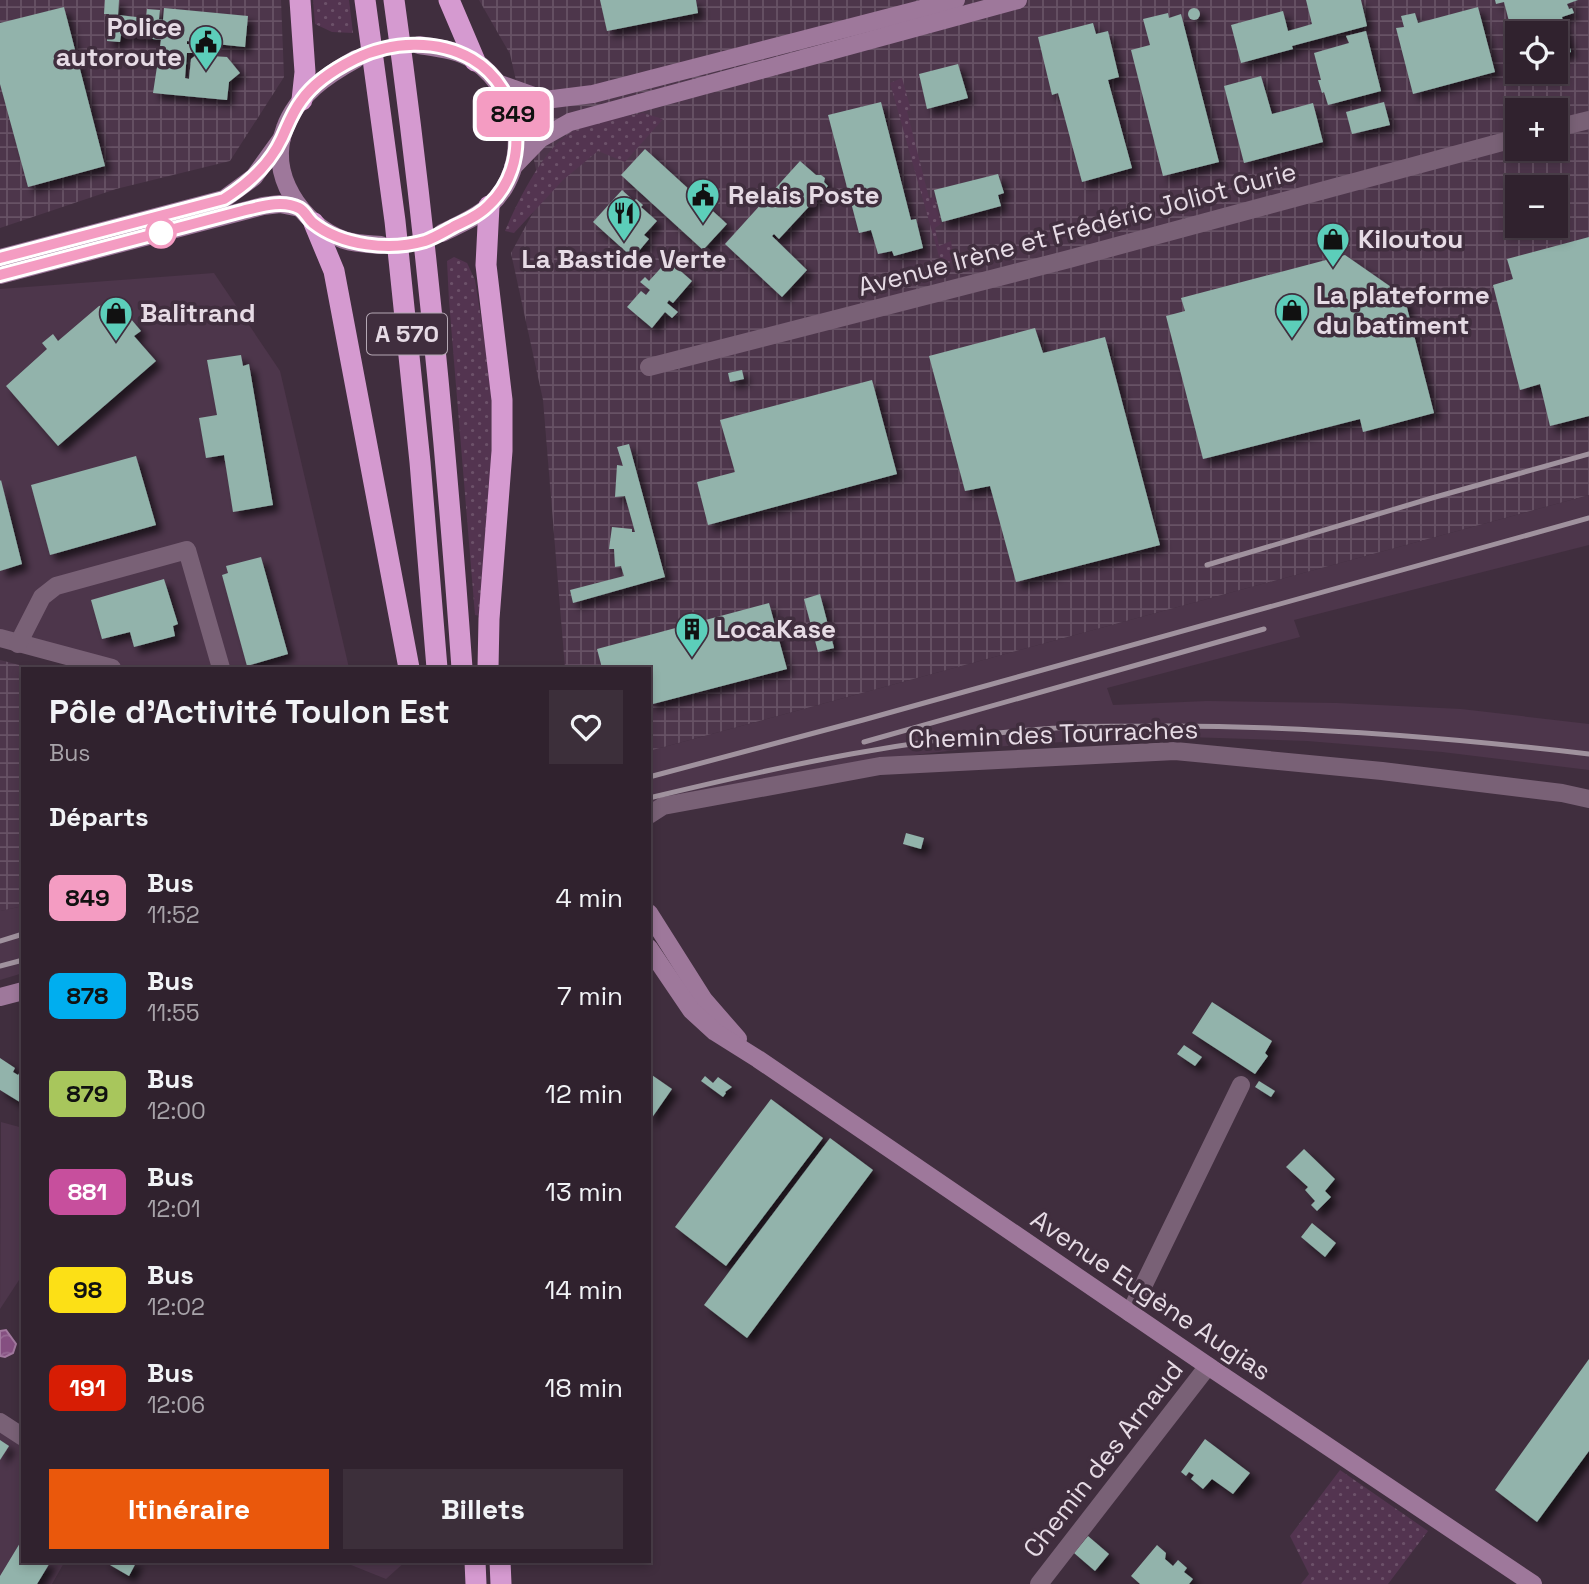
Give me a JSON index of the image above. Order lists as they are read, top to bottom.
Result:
{
  "streets": {
    "highway": ["A 570"],
    "main road": ["Avenue Eugène Augias"],
    "street": ["Avenue Irène et Frédéric Joliot Curie", "Chemin des Tourraches", "Chemin des Arnaud"]
  },
  "crossings": [
    ["Avenue Eugène Augias", "Chemin des Arnaud"]
  ],
  "places": {
    "public building": ["Police autoroute", "Relais Poste"],
    "restaurant": ["La Bastide Verte"],
    "shop": ["Kiloutou", "La plateforme du batiment", "Balitrand"],
    "building": ["LocaKase"]
  },
  "lines": ["bus line 849"],
  "page": {
    "on_map": "849",
    "map_buttons": ["+", "−"],
    "heading": [
      ["Pôle d'Activité Toulon Est", "Bus"],
      "Départs"
    ],
    "list": [
      {
        "mark": "849",
        "name": "Bus",
        "note": "11:52",
        "value": "4 min"
      },
      {
        "mark": "878",
        "name": "Bus",
        "note": "11:55",
        "value": "7 min"
      },
      {
        "mark": "879",
        "name": "Bus",
        "note": "12:00",
        "value": "12 min"
      },
      {
        "mark": "881",
        "name": "Bus",
        "note": "12:01",
        "value": "13 min"
      },
      {
        "mark": "98",
        "name": "Bus",
        "note": "12:02",
        "value": "14 min"
      },
      {
        "mark": "191",
        "name": "Bus",
        "note": "12:06",
        "value": "18 min"
      }
    ],
    "buttons": ["Itinéraire", "Billets"]
  }
}
